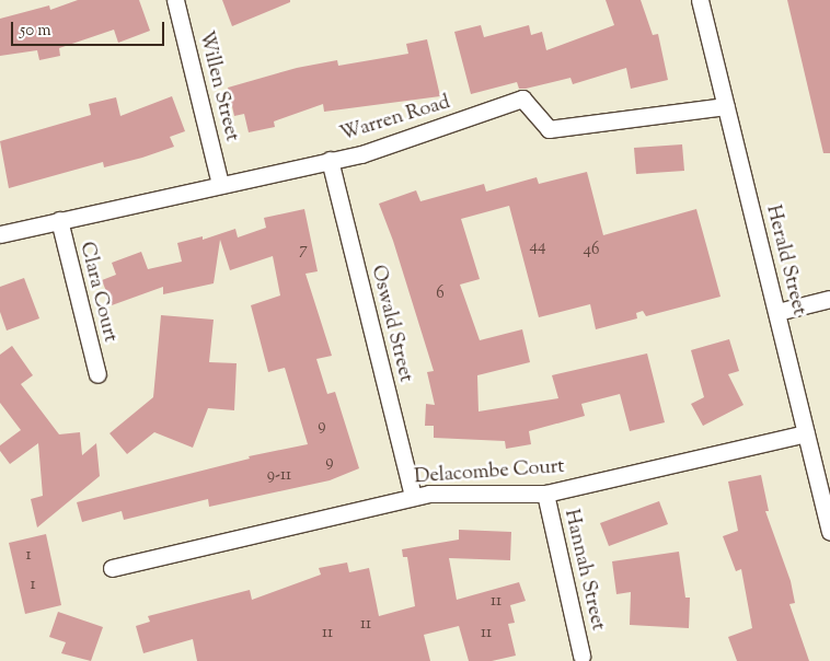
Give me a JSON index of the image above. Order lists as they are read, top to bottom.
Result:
{
  "streets": {
    "street": [
      "Willen Street",
      "Warren Road",
      "Herald Street",
      "Clara Court",
      "Oswald Street",
      "Delacombe Court",
      "Hannah Street"
    ]
  },
  "crossings": [
    ["Willen Street", "Warren Road"],
    ["Warren Road", "Herald Street"],
    ["Warren Road", "Clara Court"],
    ["Warren Road", "Oswald Street"],
    ["Herald Street", "Delacombe Court"],
    ["Oswald Street", "Delacombe Court"],
    ["Delacombe Court", "Hannah Street"]
  ],
  "house_numbers": [
    "44",
    "7",
    "46",
    "6",
    "9",
    "9",
    "9-11",
    "1",
    "1",
    "11",
    "11",
    "11",
    "11"
  ],
  "scale_bar": "50 m"
}
